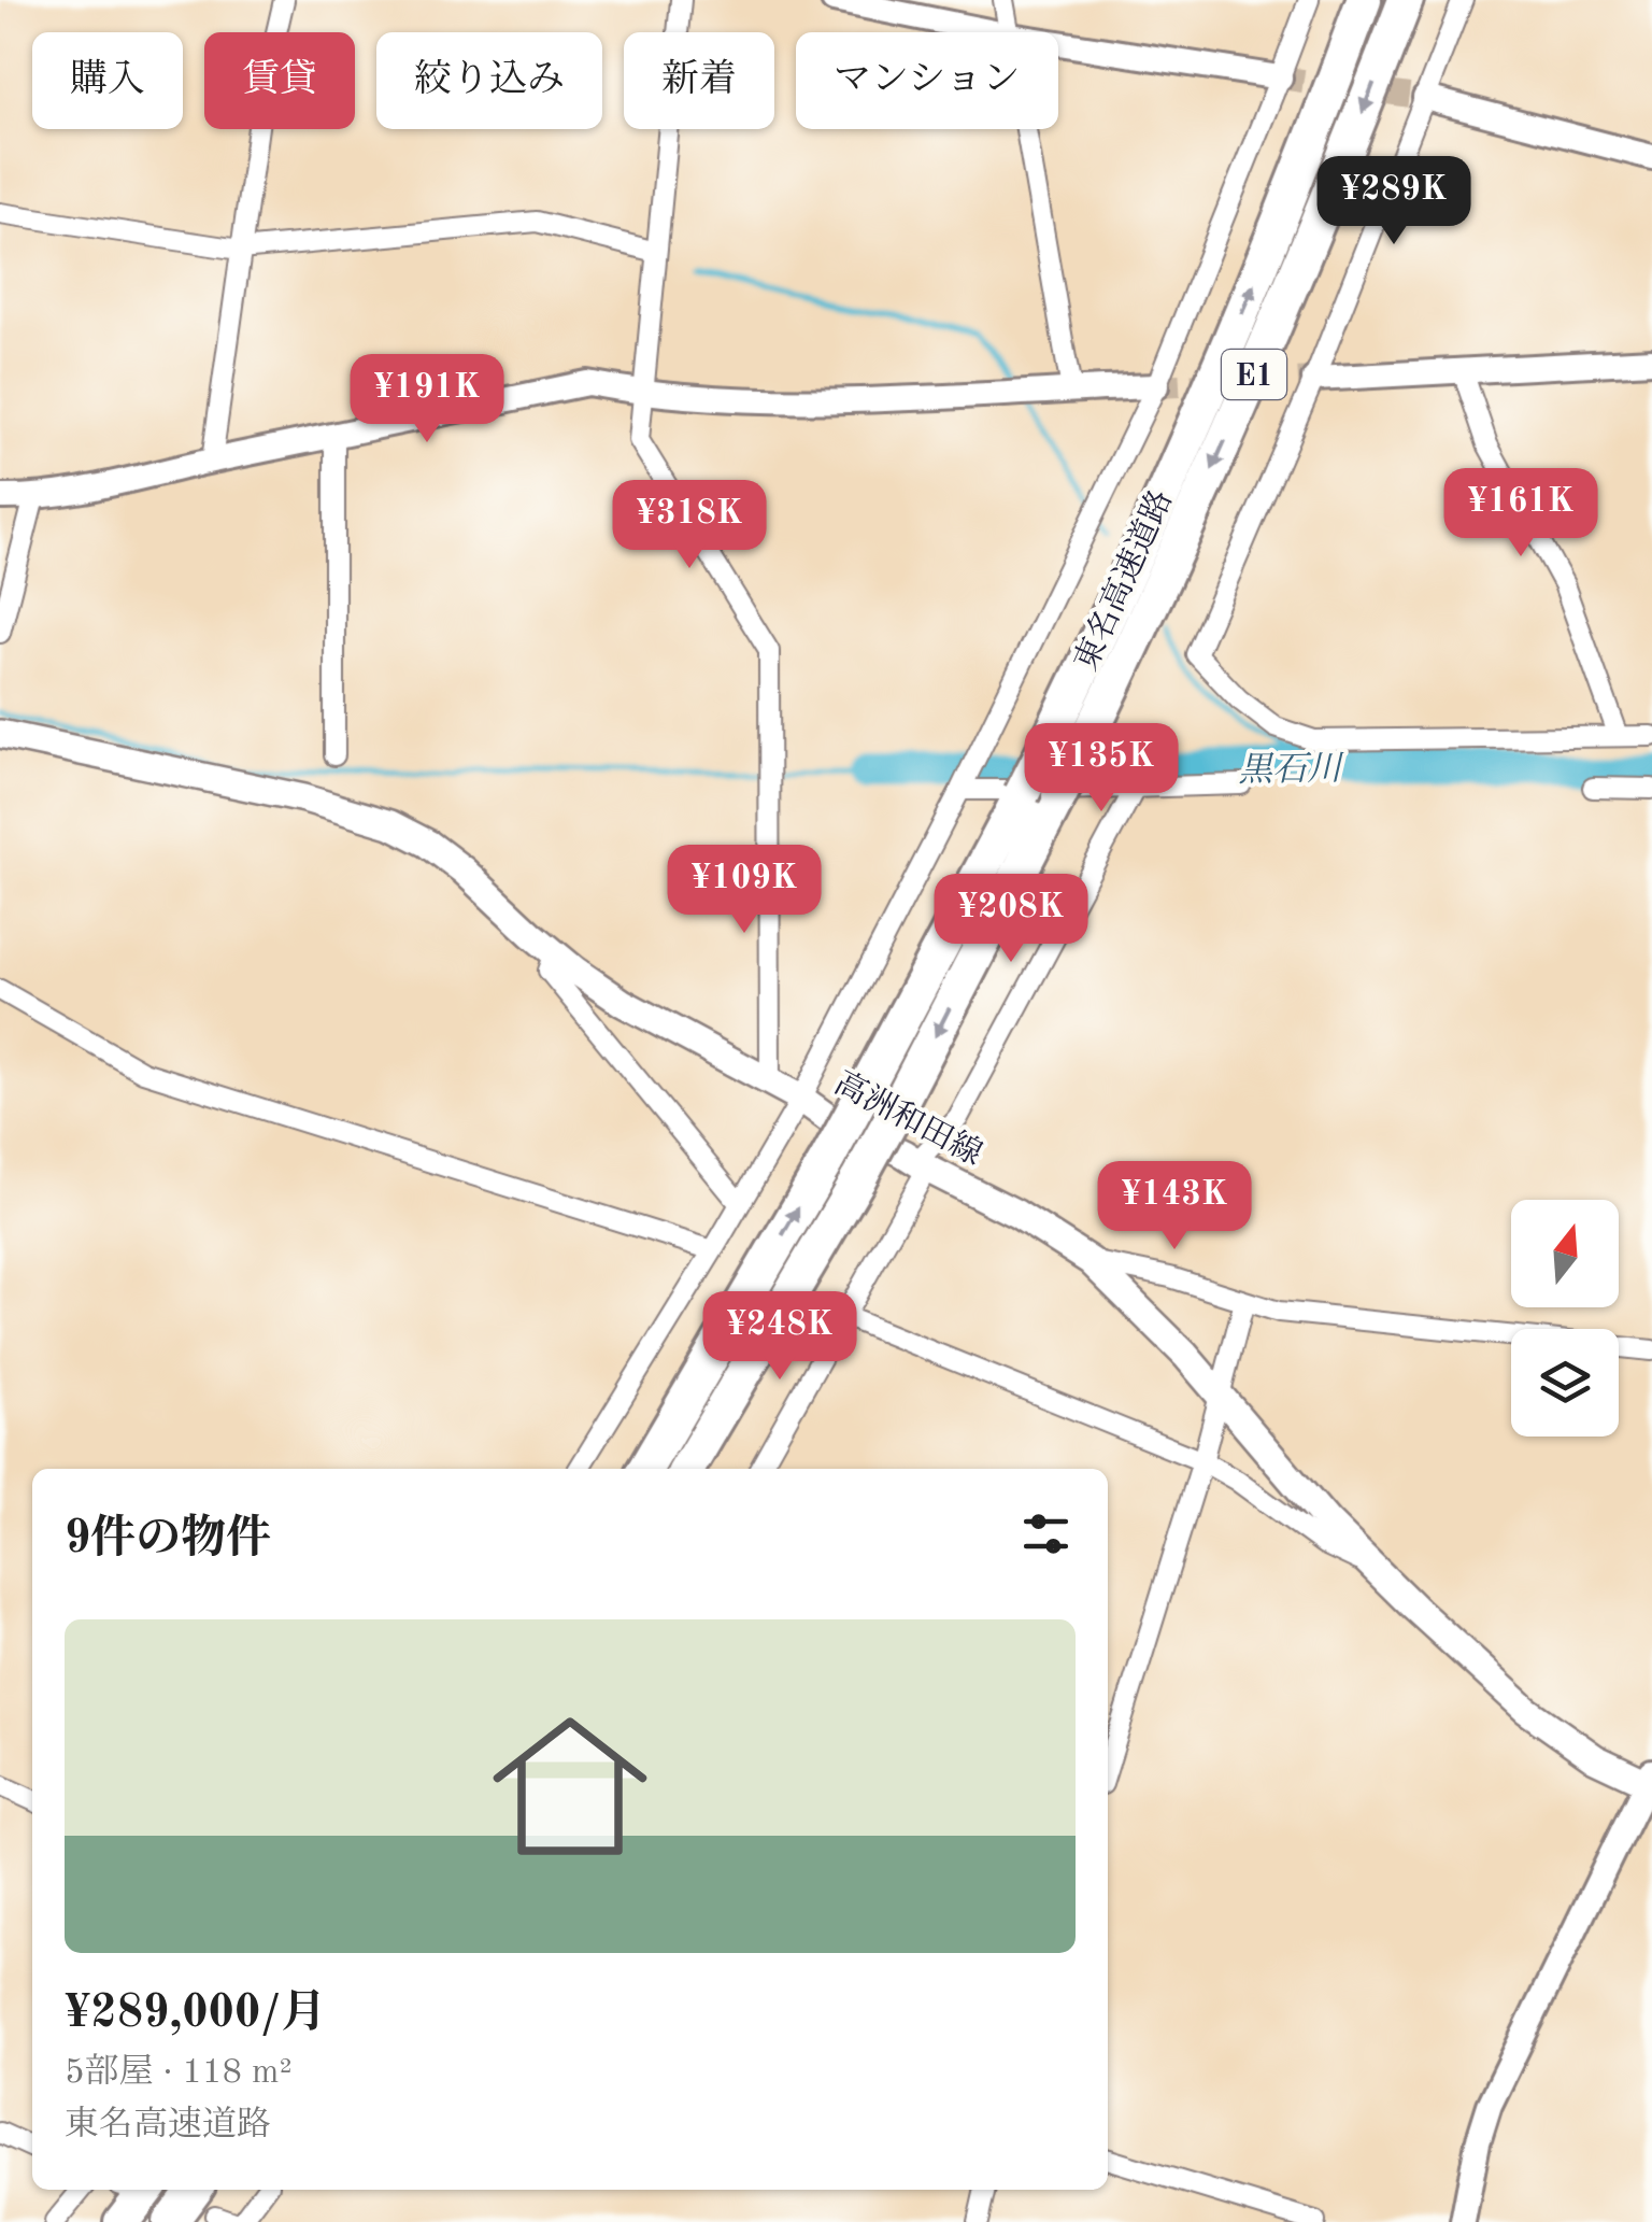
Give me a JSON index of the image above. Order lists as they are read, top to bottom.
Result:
{
  "streets": {
    "highway": ["E1", "東名高速道路"],
    "main road": ["高洲和田線"]
  },
  "water": ["黒石川"],
  "north": "top",
  "page": {
    "chip": [
      "購入",
      "賃貸",
      "絞り込み",
      "新着",
      "マンション"
    ],
    "price": [
      "¥289K",
      "¥191K",
      "¥161K",
      "¥318K",
      "¥135K",
      "¥109K",
      "¥208K",
      "¥143K",
      "¥248K"
    ],
    "heading": "9件の物件",
    "list": [
      {
        "name": "¥289,000/月",
        "note": "5部屋 · 118 m² · 東名高速道路"
      }
    ]
  }
}
